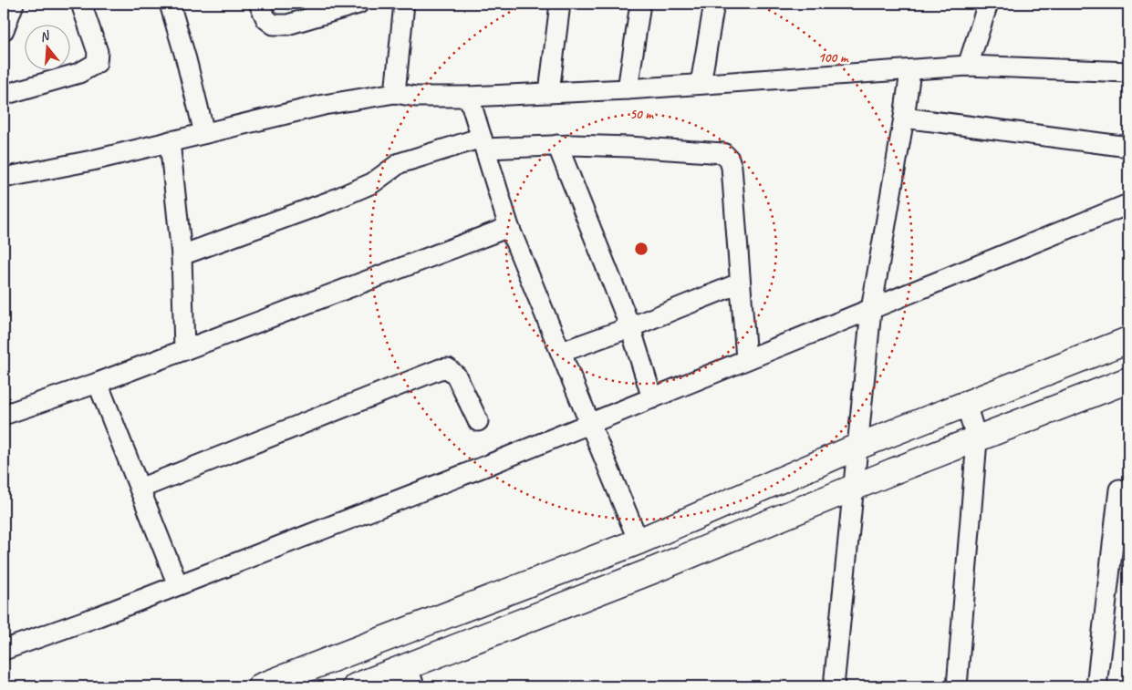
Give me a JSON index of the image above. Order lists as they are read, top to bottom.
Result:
{
  "north": "top",
  "rings": ["100 m", "50 m"]
}
